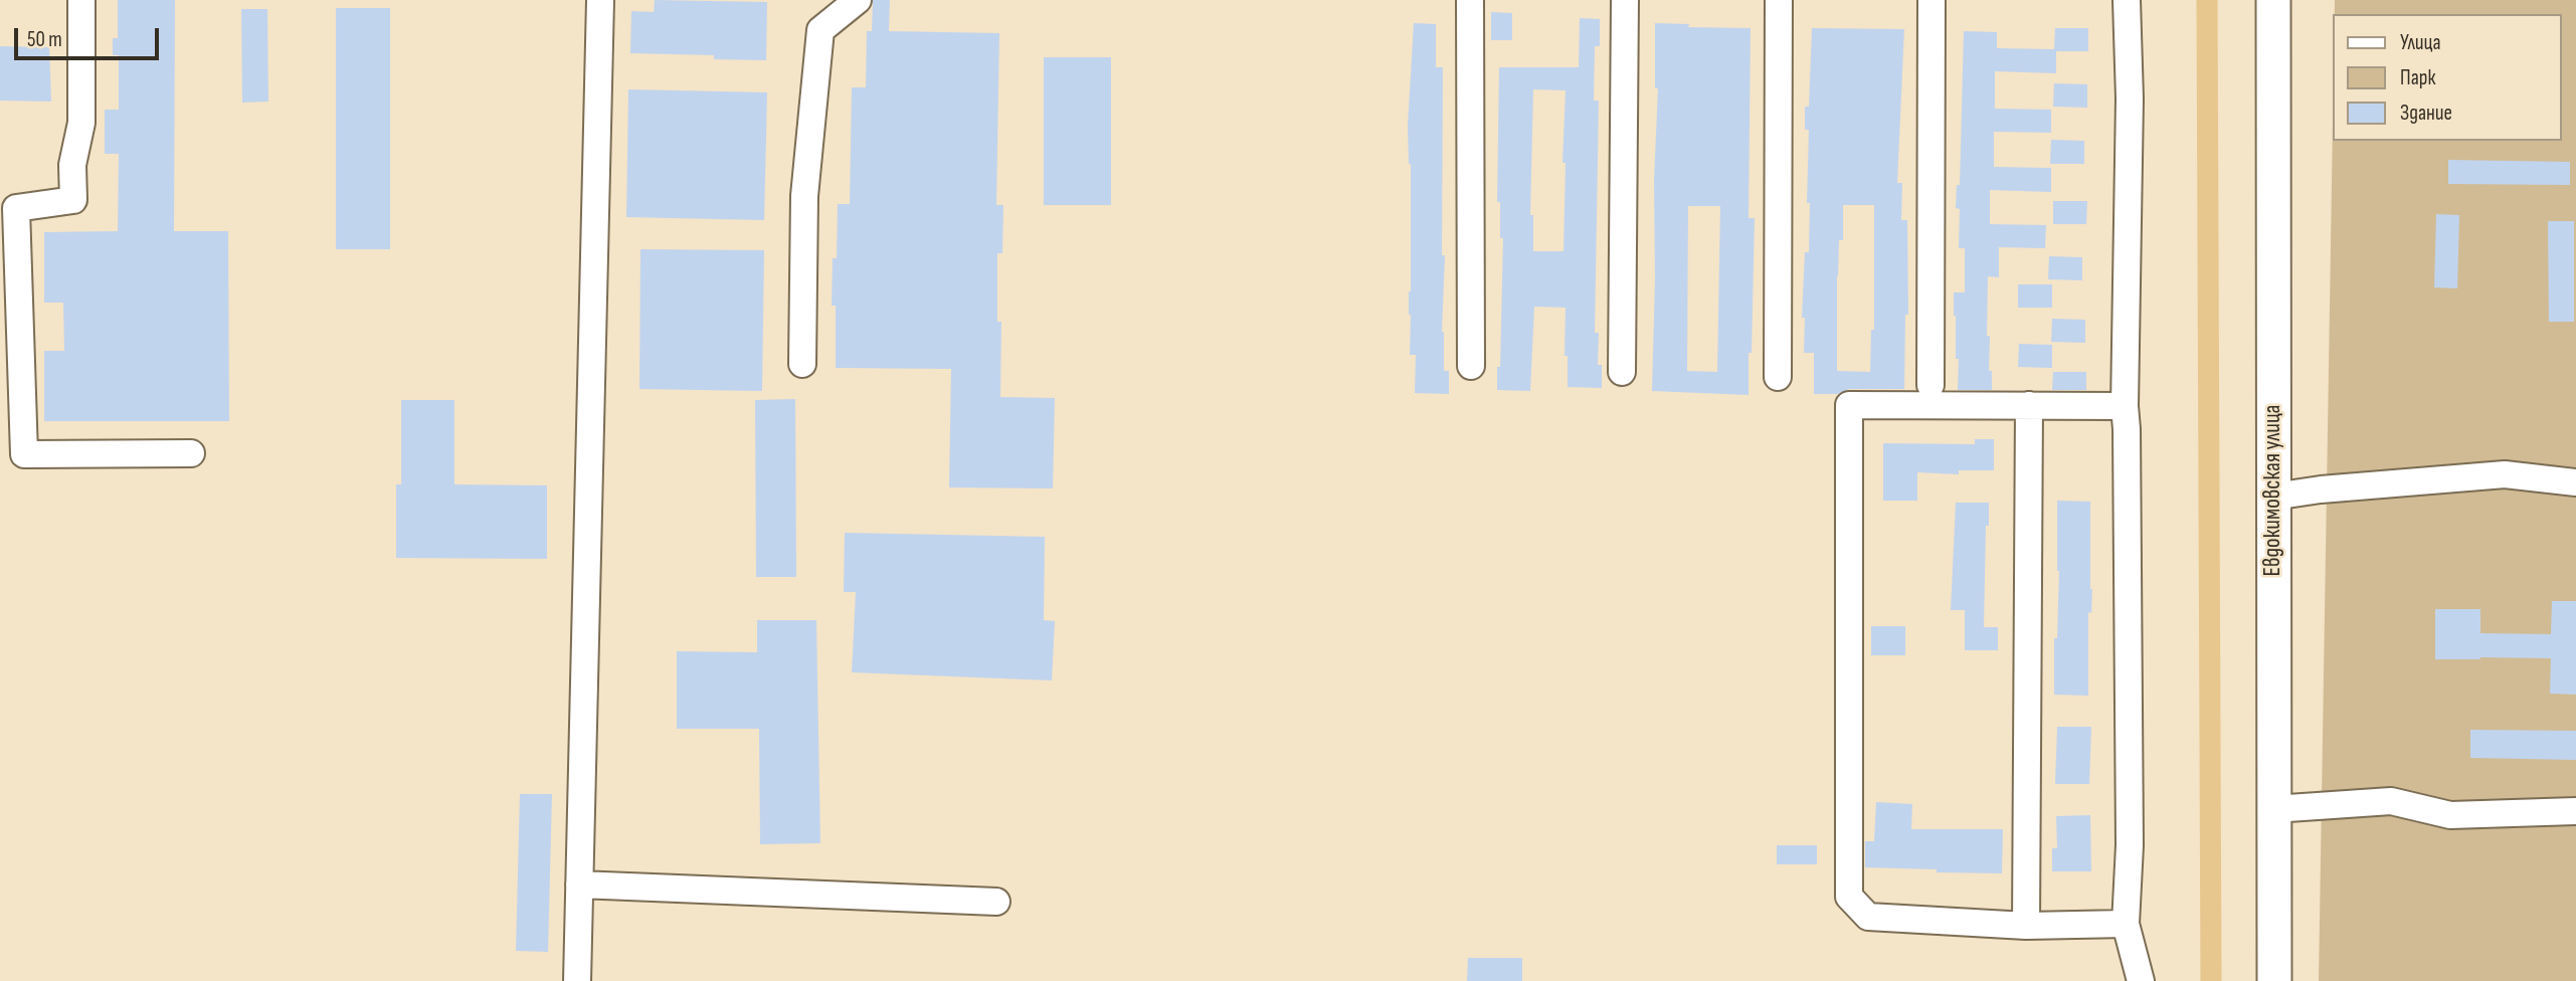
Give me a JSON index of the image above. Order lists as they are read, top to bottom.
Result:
{
  "streets": {
    "main road": ["Евдокимовская улица"]
  },
  "legend": ["Улица", "Парк", "Здание"],
  "scale_bar": "50 m"
}
